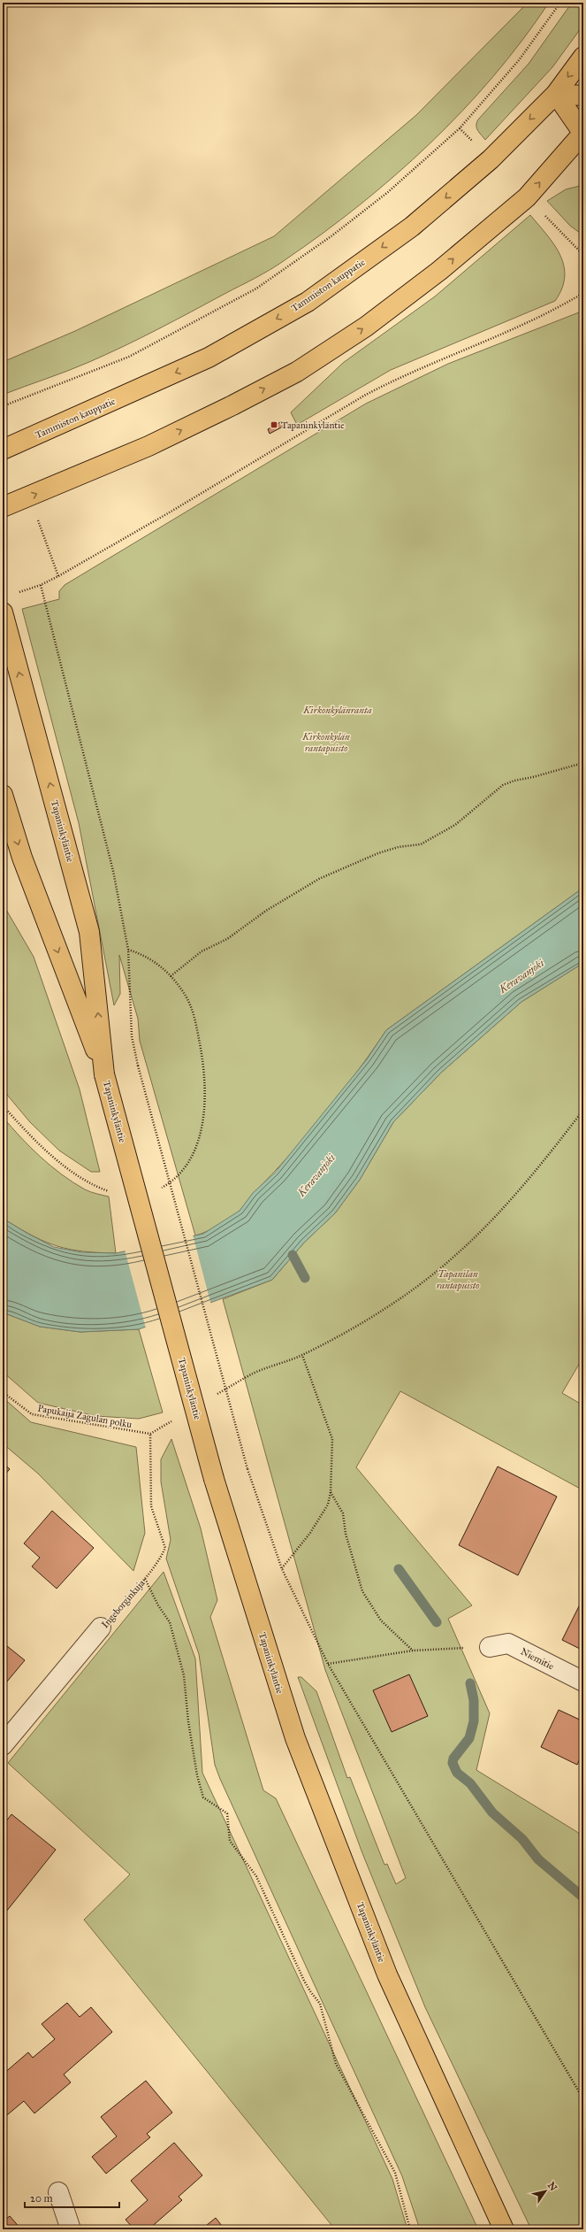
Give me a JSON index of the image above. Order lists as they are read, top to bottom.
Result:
{
  "streets": {
    "main road": ["Tammiston kauppatie", "Tapaninkyläntie"],
    "street": ["Ingeborginkuja", "Niemitie"],
    "path": ["Papukaija Zagulan polku"]
  },
  "crossings": [
    ["Papukaija Zagulan polku", "Ingeborginkuja"]
  ],
  "water": ["Keravanjoki"],
  "parks": ["Kirkonkylänranta", "Kirkonkylän rantapuisto", "Tapanilan rantapuisto"],
  "places": {
    "transit": ["Tapaninkyläntie"]
  },
  "scale_bar": "20 m",
  "north": "top right"
}
